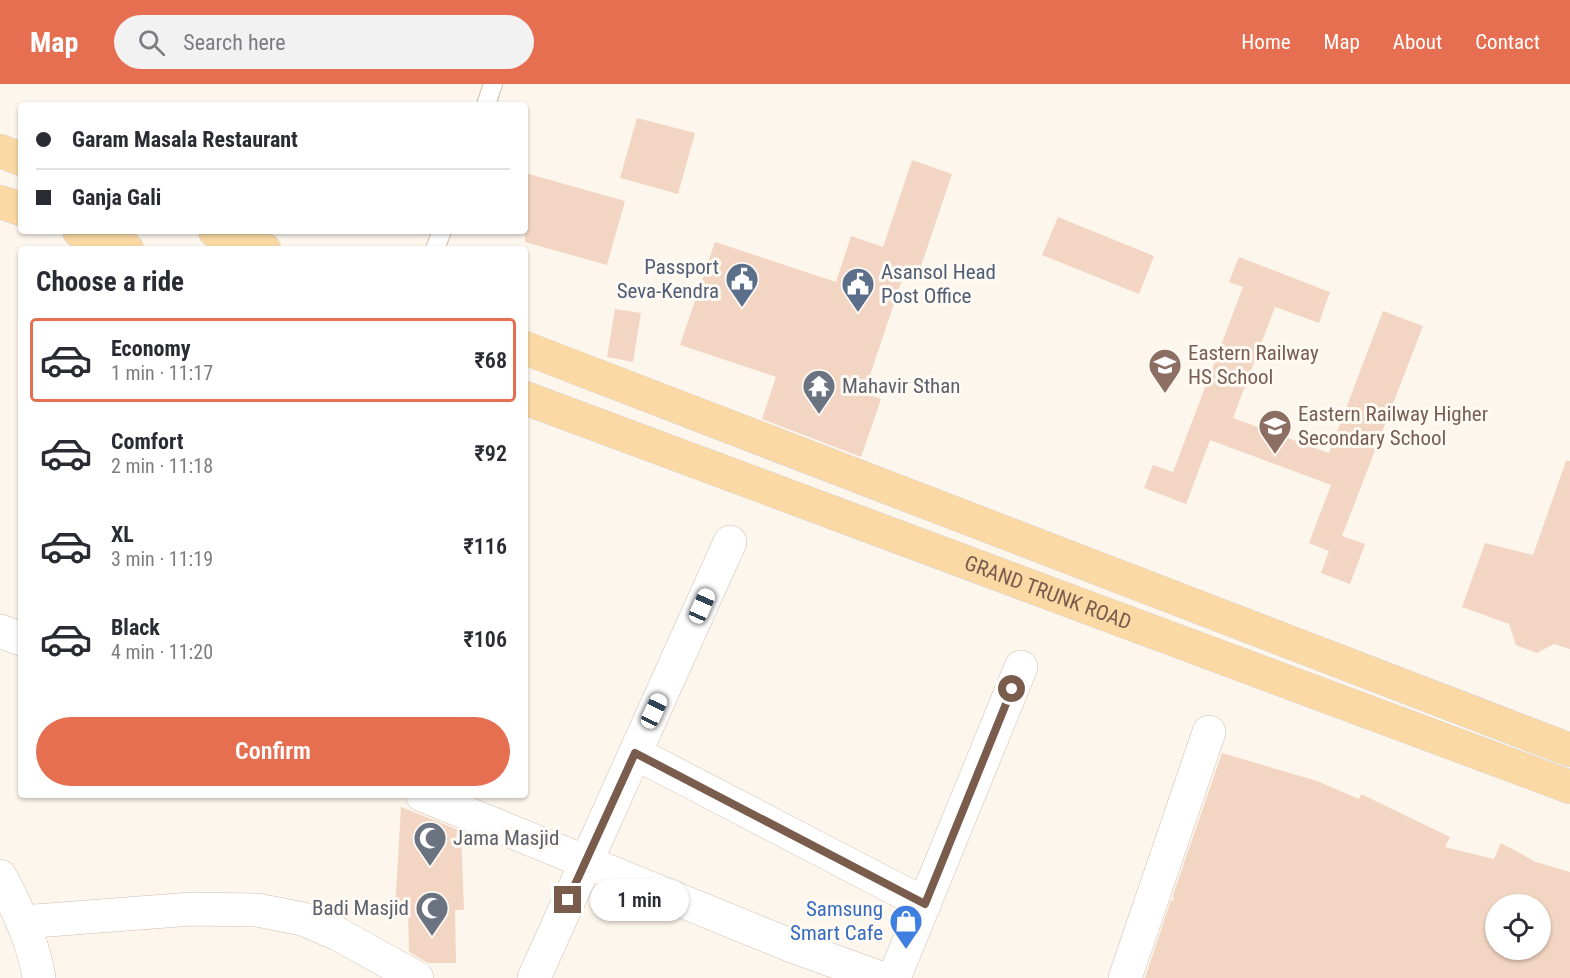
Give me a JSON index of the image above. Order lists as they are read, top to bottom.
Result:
{
  "streets": {
    "main road": ["GRAND TRUNK ROAD"]
  },
  "places": {
    "public building": ["Passport Seva-Kendra", "Asansol Head Post Office"],
    "school or university": ["Eastern Railway HS School", "Eastern Railway Higher Secondary School"],
    "temple": ["Mahavir Sthan"],
    "mosque": ["Jama Masjid", "Badi Masjid"],
    "shop": ["Samsung Smart Cafe"]
  },
  "page": {
    "header": "Map",
    "search": "Search here",
    "nav": [
      "Home",
      "Map",
      "About",
      "Contact"
    ],
    "banner": ["Garam Masala Restaurant", "Ganja Gali"],
    "heading": "Choose a ride",
    "list": [
      {
        "name": "Economy",
        "note": "1 min · 11:17",
        "value": "₹68"
      },
      {
        "name": "Comfort",
        "note": "2 min · 11:18",
        "value": "₹92"
      },
      {
        "name": "XL",
        "note": "3 min · 11:19",
        "value": "₹116"
      },
      {
        "name": "Black",
        "note": "4 min · 11:20",
        "value": "₹106"
      }
    ],
    "buttons": "Confirm",
    "bubble": "1 min"
  }
}
